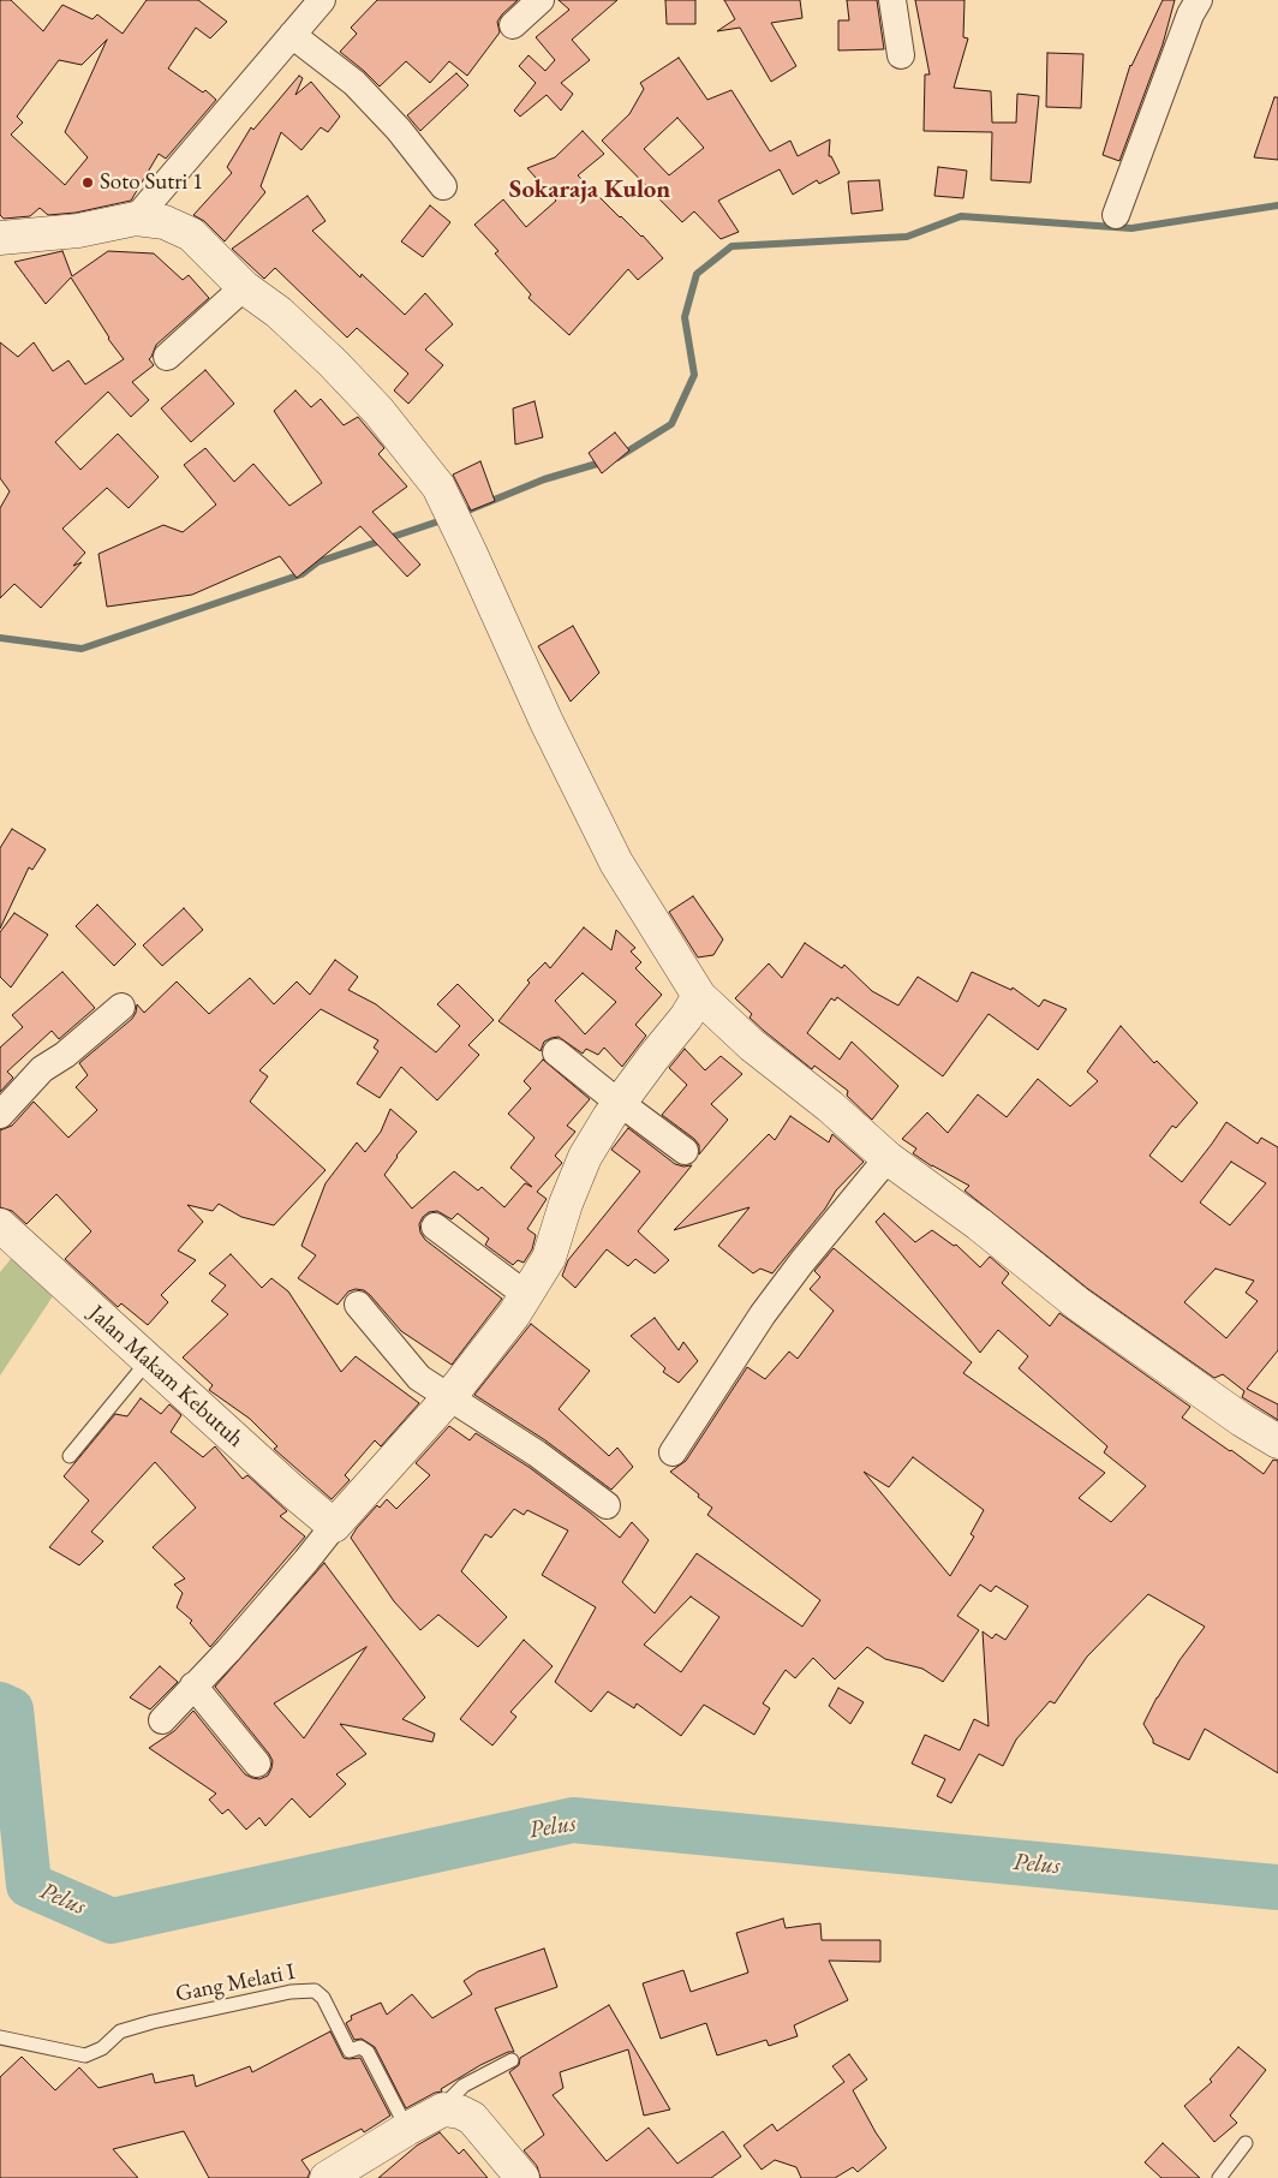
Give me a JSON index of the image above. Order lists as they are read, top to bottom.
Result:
{
  "streets": {
    "street": ["Jalan Makam Kebutuh"],
    "lane": ["Gang Melati I"]
  },
  "districts": ["Sokaraja Kulon"],
  "water": ["Pelus"],
  "places": ["Soto Sutri 1"]
}
